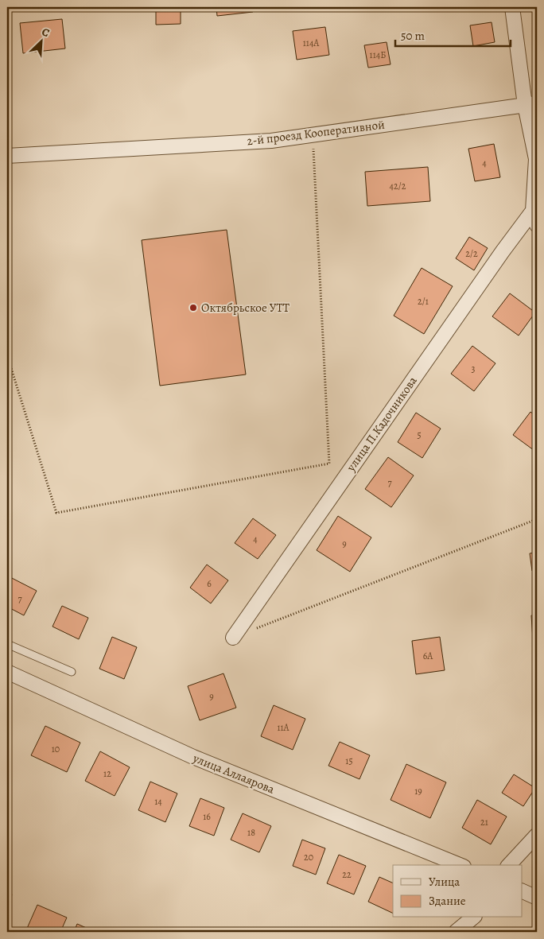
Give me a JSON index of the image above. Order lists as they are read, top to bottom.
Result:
{
  "streets": {
    "street": ["2-й проезд Кооперативной", "улица П.Кадочникова", "улица Аллаярова"]
  },
  "places": ["Октябрьское УТТ"],
  "house_numbers": [
    "114А",
    "114Б",
    "4",
    "42/2",
    "2/2",
    "2/1",
    "3",
    "5",
    "7",
    "4",
    "9",
    "6",
    "7",
    "6А",
    "9",
    "11А",
    "10",
    "15",
    "12",
    "19",
    "14",
    "16",
    "21",
    "18",
    "20",
    "22"
  ],
  "legend": ["Улица", "Здание"],
  "scale_bar": "50 m",
  "north": "top right"
}
